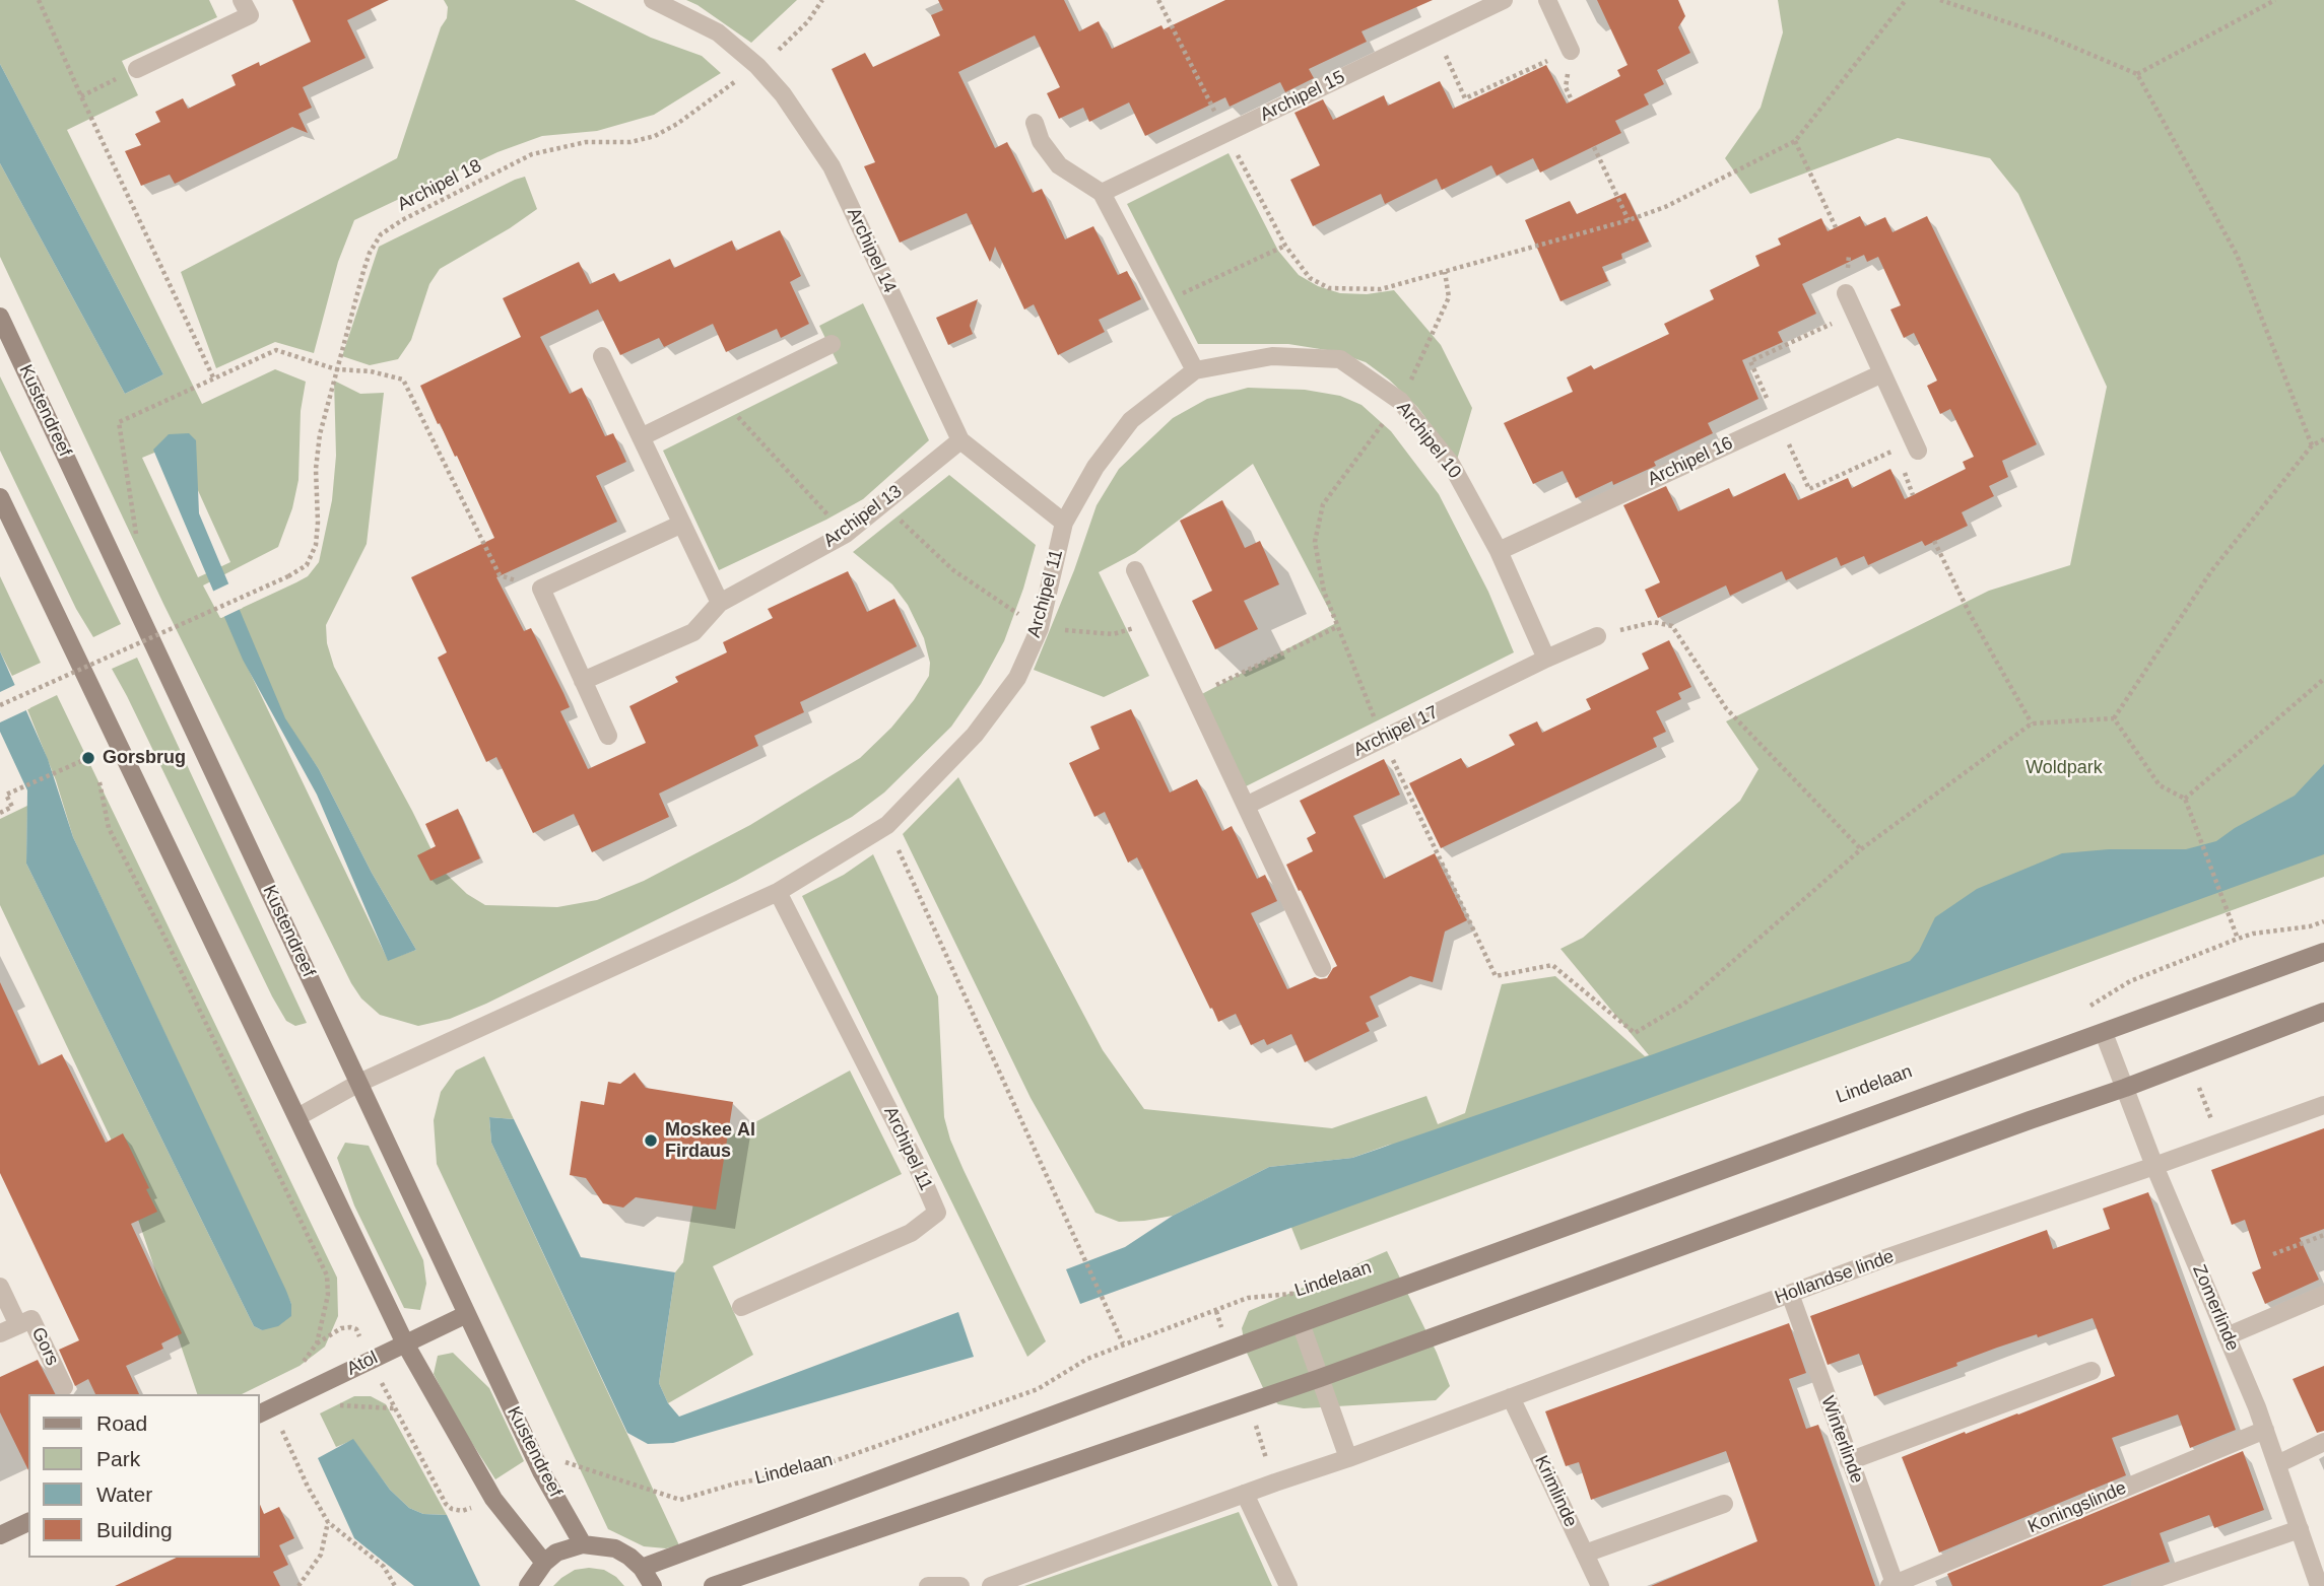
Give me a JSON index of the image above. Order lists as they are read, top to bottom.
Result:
{
  "streets": {
    "main road": ["Kustendreef", "Lindelaan", "Atol"],
    "street": [
      "Archipel 15",
      "Archipel 14",
      "Archipel 10",
      "Archipel 16",
      "Archipel 13",
      "Archipel 11",
      "Archipel 17",
      "Hollandse linde",
      "Zomerlinde",
      "Gors",
      "Winterlinde",
      "Krimlinde",
      "Koningslinde"
    ],
    "path": ["Archipel 18"]
  },
  "crossings": [
    ["Archipel 18", "Archipel 14"],
    ["Archipel 14", "Archipel 10"],
    ["Archipel 14", "Archipel 13"],
    ["Archipel 14", "Archipel 11"],
    ["Kustendreef", "Archipel 11"],
    ["Kustendreef", "Lindelaan"],
    ["Kustendreef", "Atol"],
    ["Archipel 10", "Archipel 16"],
    ["Archipel 10", "Archipel 11"],
    ["Lindelaan", "Hollandse linde"],
    ["Lindelaan", "Zomerlinde"],
    ["Hollandse linde", "Zomerlinde"],
    ["Hollandse linde", "Winterlinde"],
    ["Hollandse linde", "Krimlinde"],
    ["Zomerlinde", "Koningslinde"],
    ["Winterlinde", "Koningslinde"]
  ],
  "parks": ["Woldpark"],
  "places": ["Gorsbrug", "Moskee Al Firdaus"],
  "legend": [
    "Road",
    "Park",
    "Water",
    "Building"
  ]
}
